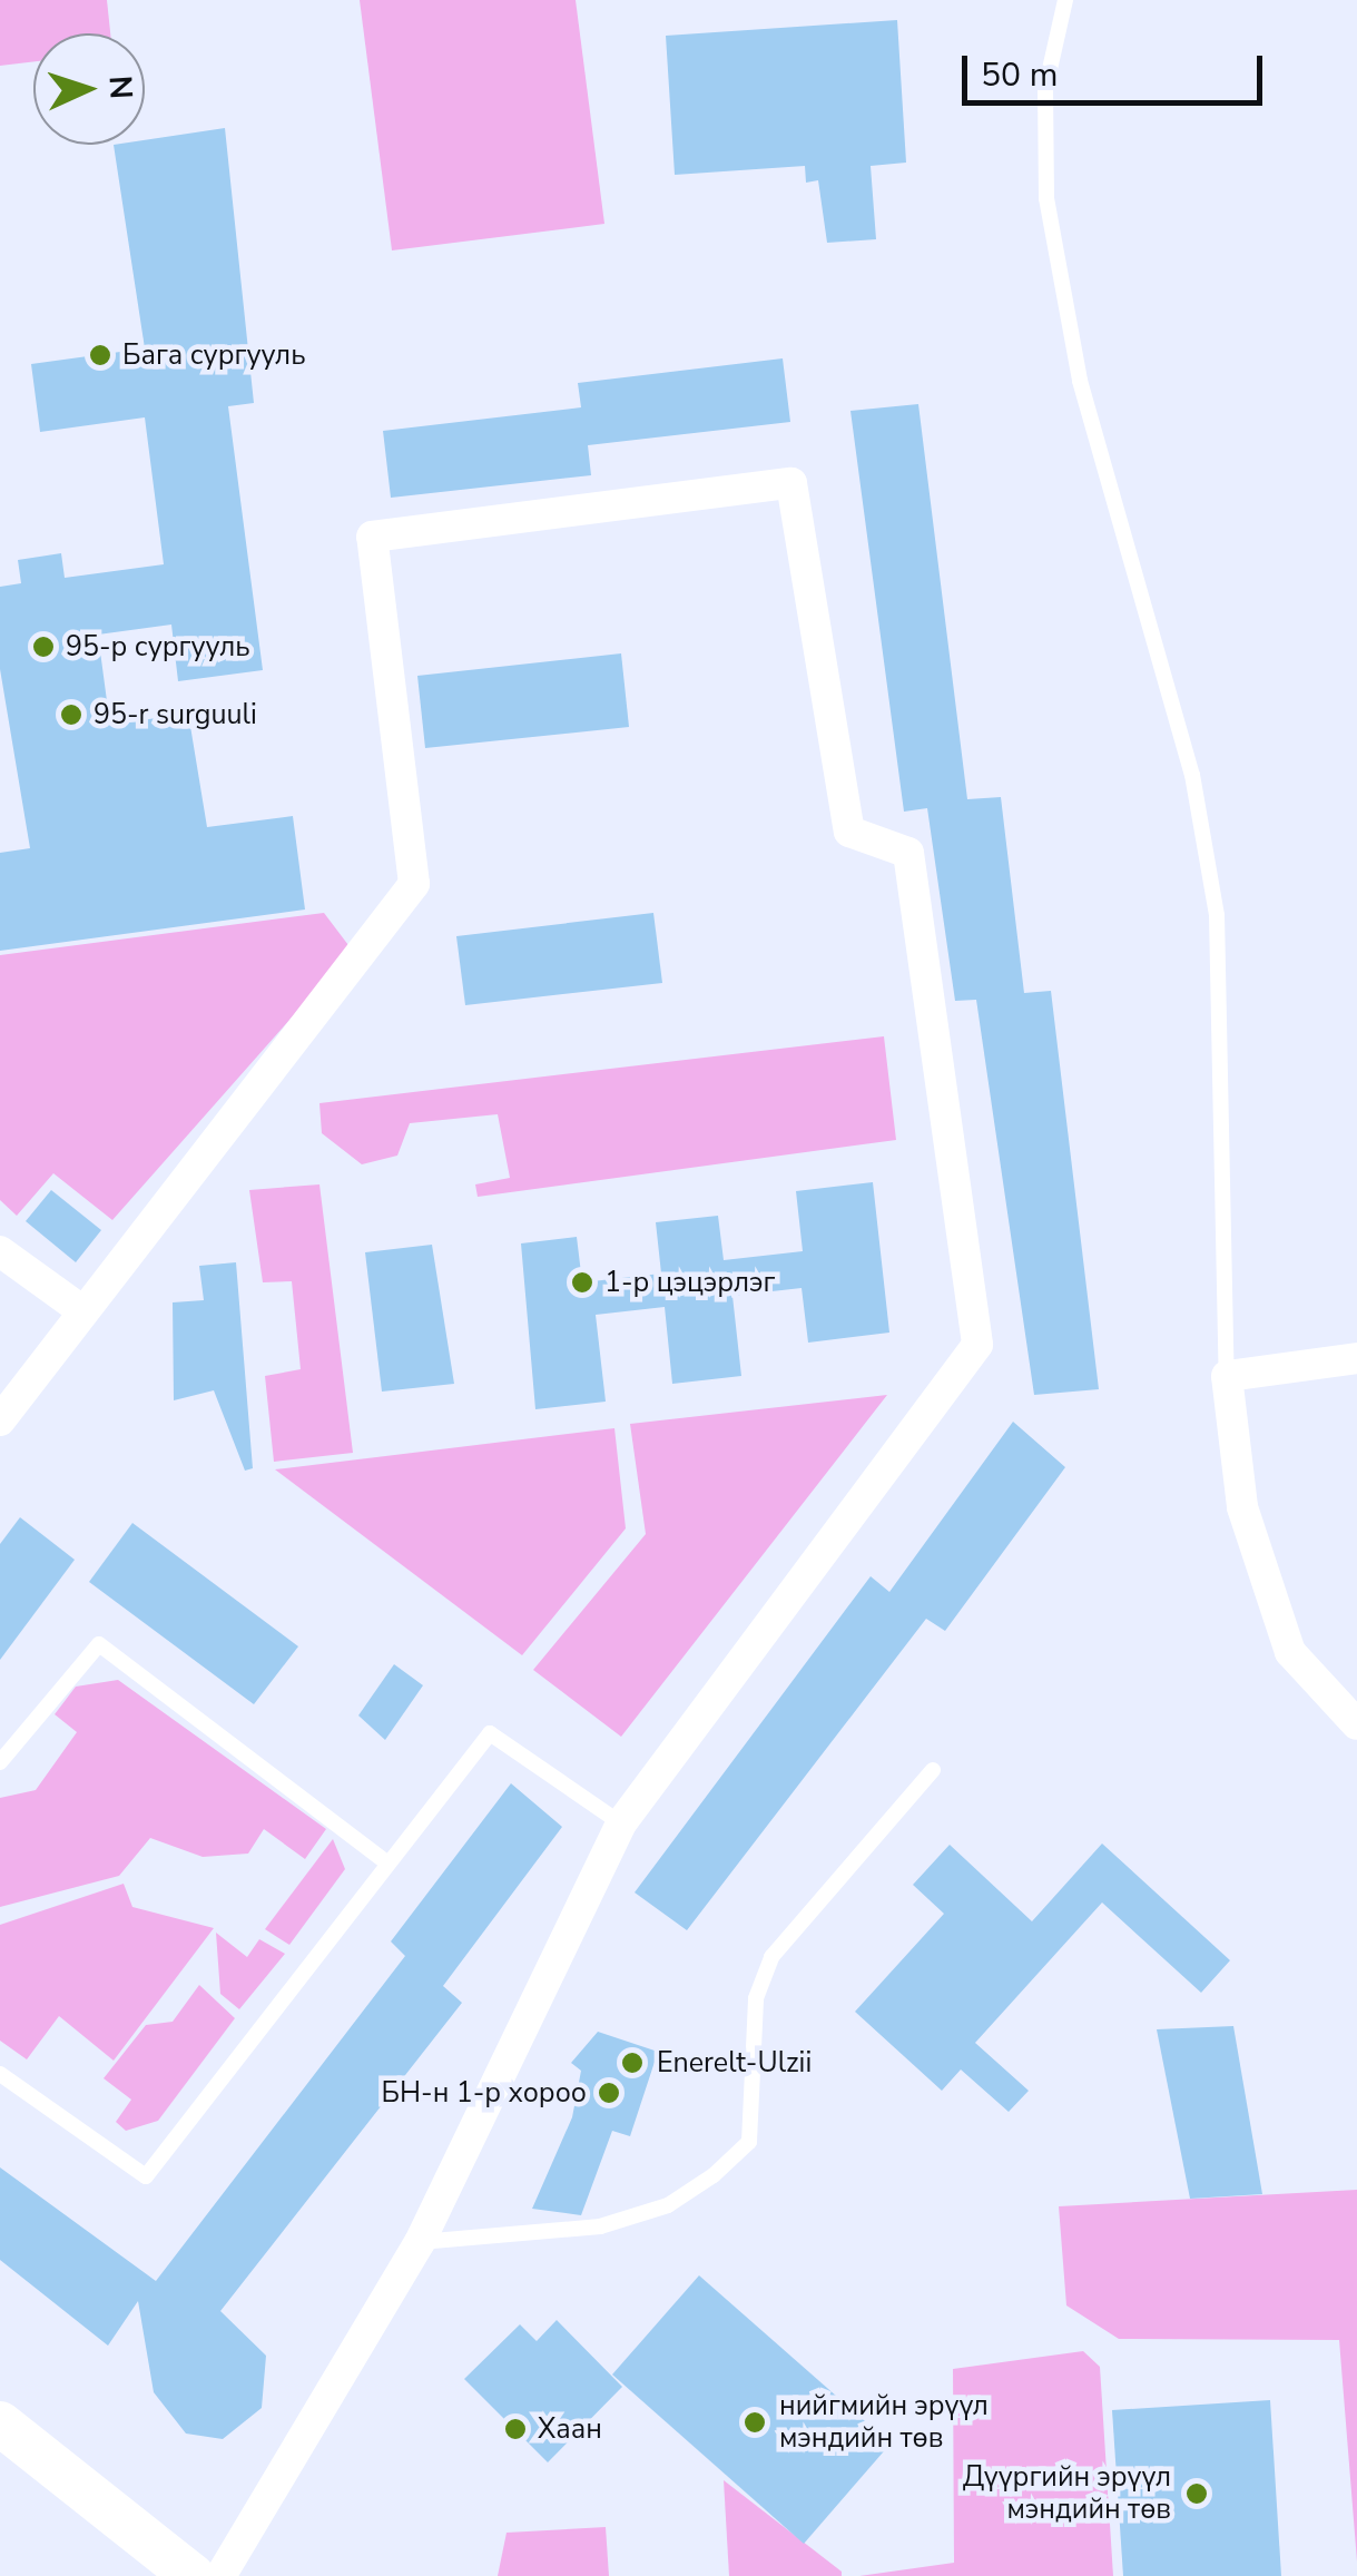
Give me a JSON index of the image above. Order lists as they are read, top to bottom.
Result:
{
  "places": [
    "Бага сургууль",
    "95-р сургууль",
    "95-r surguuli",
    "1-р цэцэрлэг",
    "Enerelt-Ulzii",
    "БН-н 1-р хороо",
    "нийгмийн эрүүл мэндийн төв",
    "Хаан",
    "Дүүргийн эрүүл мэндийн төв"
  ],
  "scale_bar": "50 m",
  "north": "right"
}
